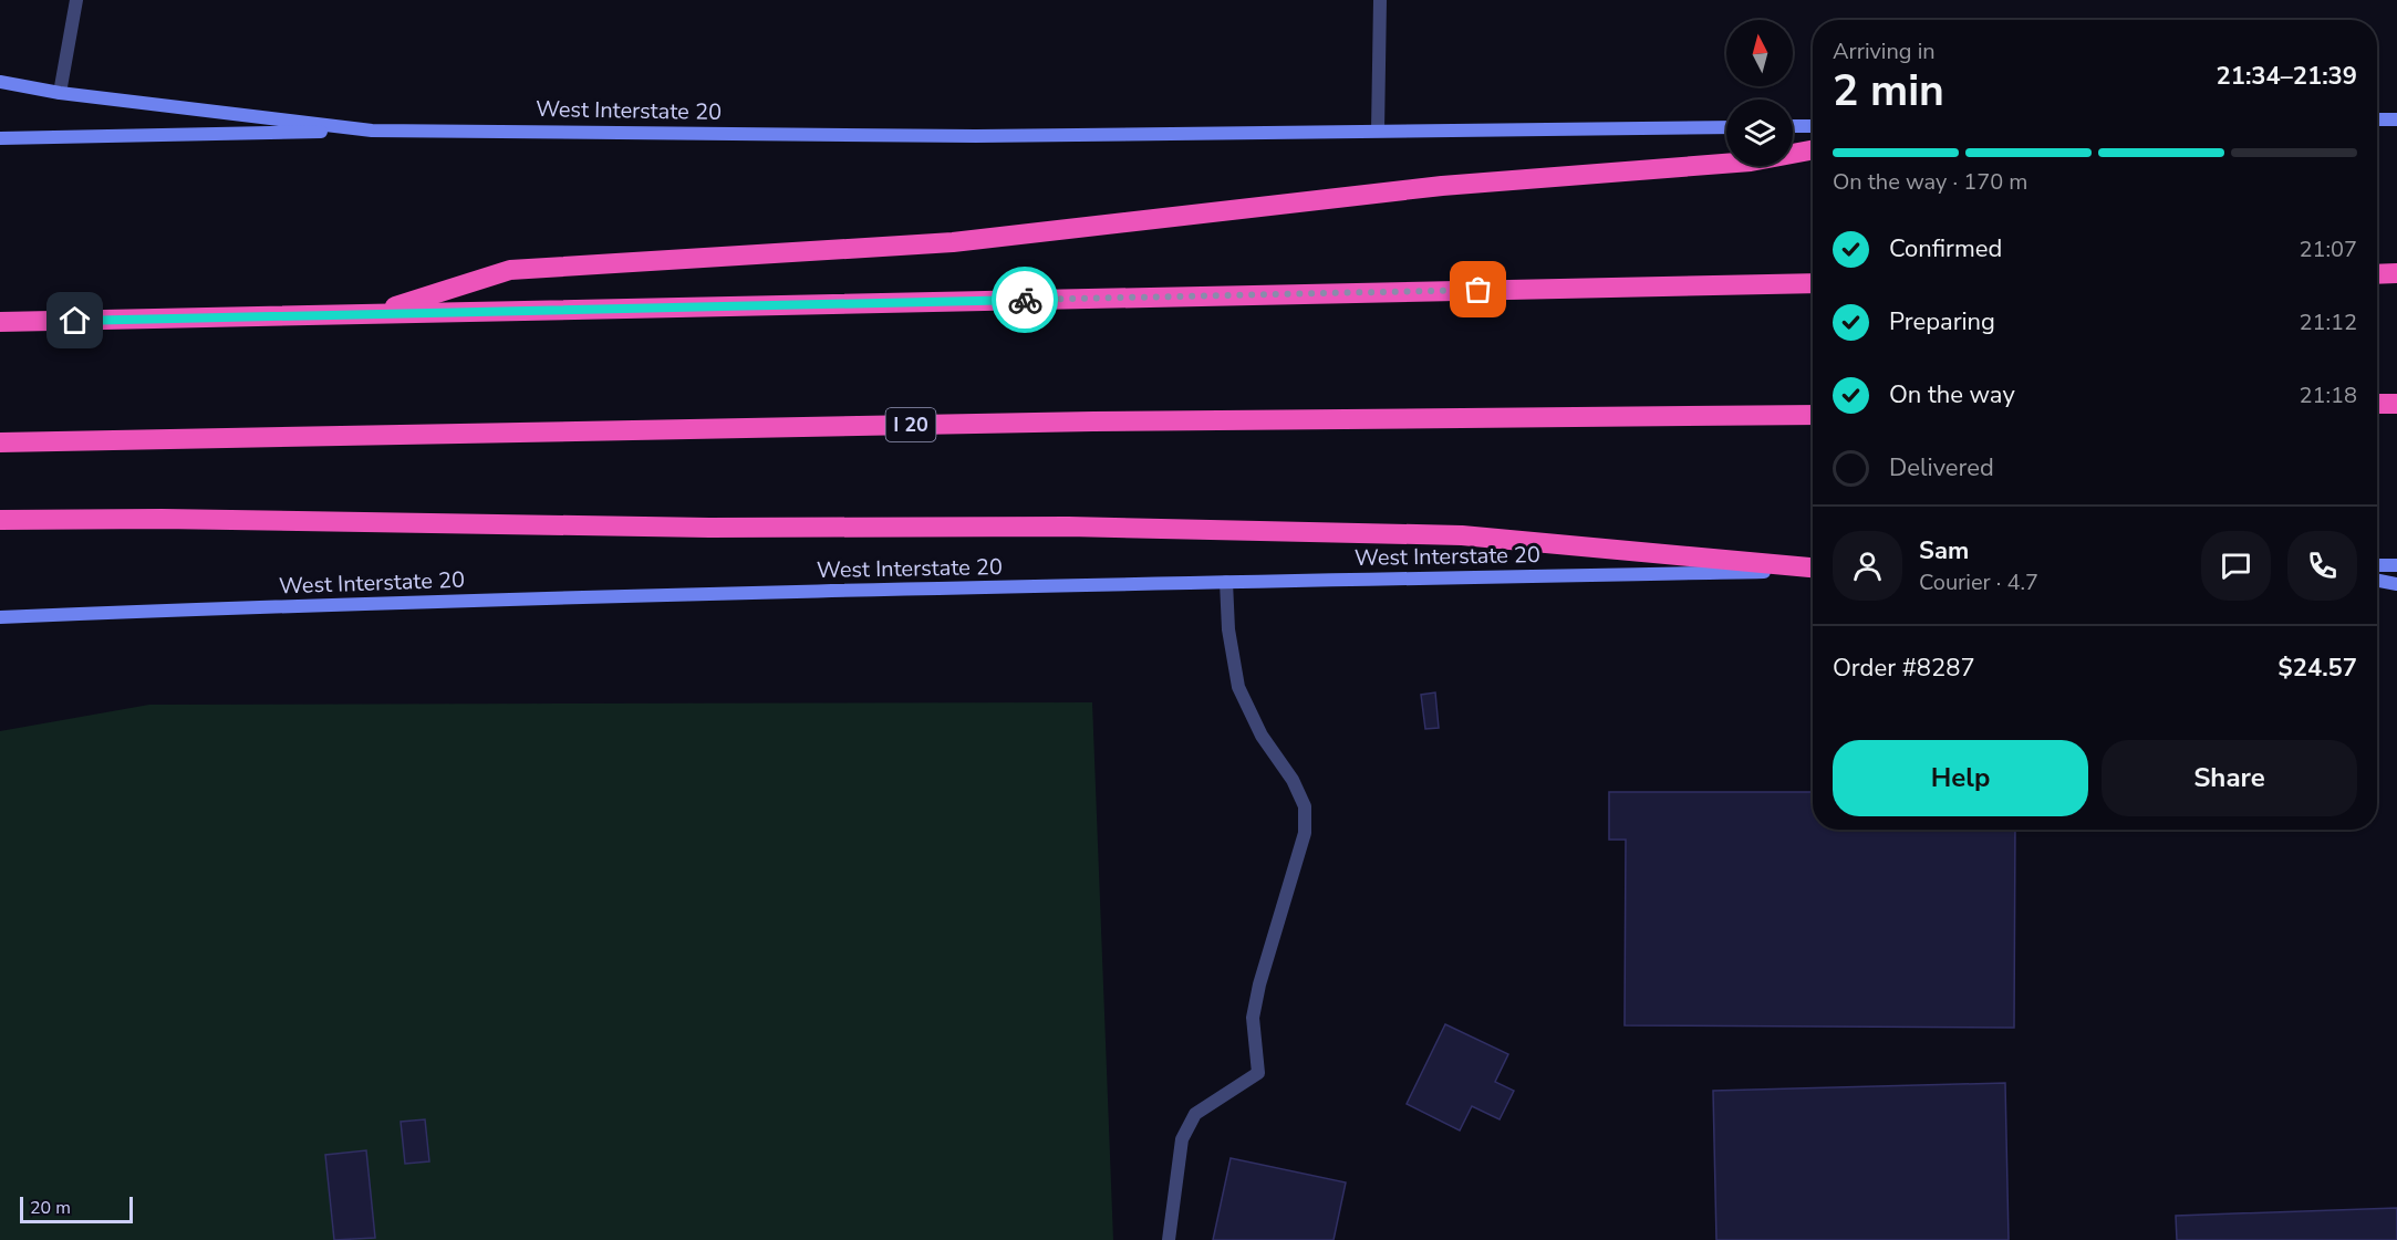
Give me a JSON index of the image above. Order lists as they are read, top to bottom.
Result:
{
  "streets": {
    "highway": ["I 20"],
    "main road": ["West Interstate 20"]
  },
  "scale_bar": "20 m",
  "north": "top",
  "page": {
    "heading": ["2 min", "Arriving in", "21:34–21:39"],
    "panel": [
      "Sam",
      "Courier · 4.7",
      "Order #8287",
      "$24.57"
    ],
    "bar": "On the way · 170 m",
    "list": [
      ["Confirmed", "21:07"],
      ["Preparing", "21:12"],
      ["On the way", "21:18"],
      "Delivered"
    ],
    "buttons": ["Help", "Share"],
    "scale": "20 m"
  }
}
